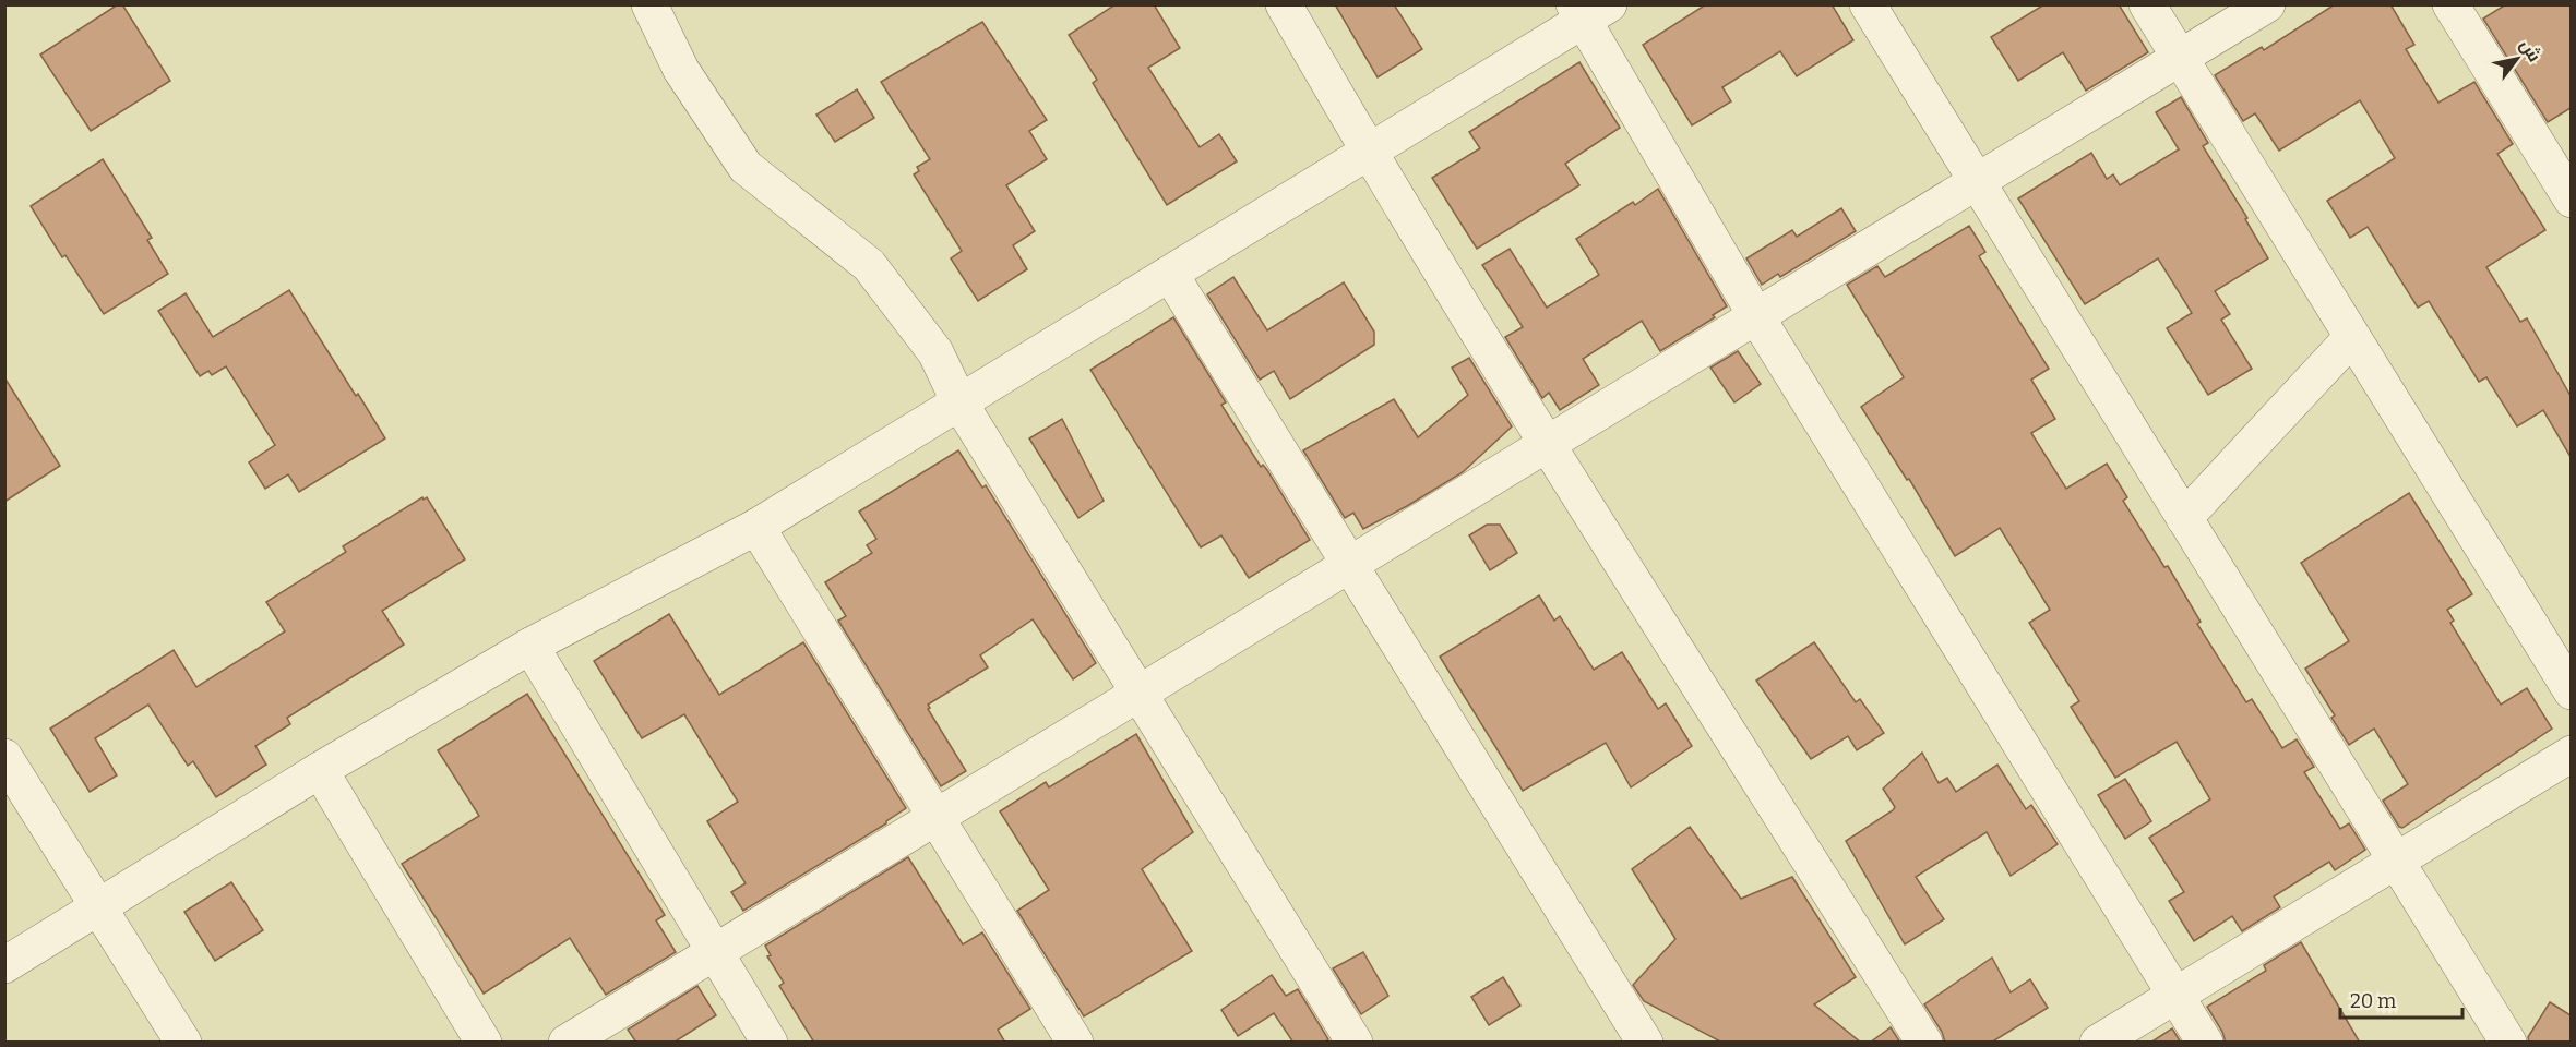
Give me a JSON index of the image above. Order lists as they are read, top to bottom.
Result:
{
  "scale_bar": "20 m",
  "north": "top right"
}
